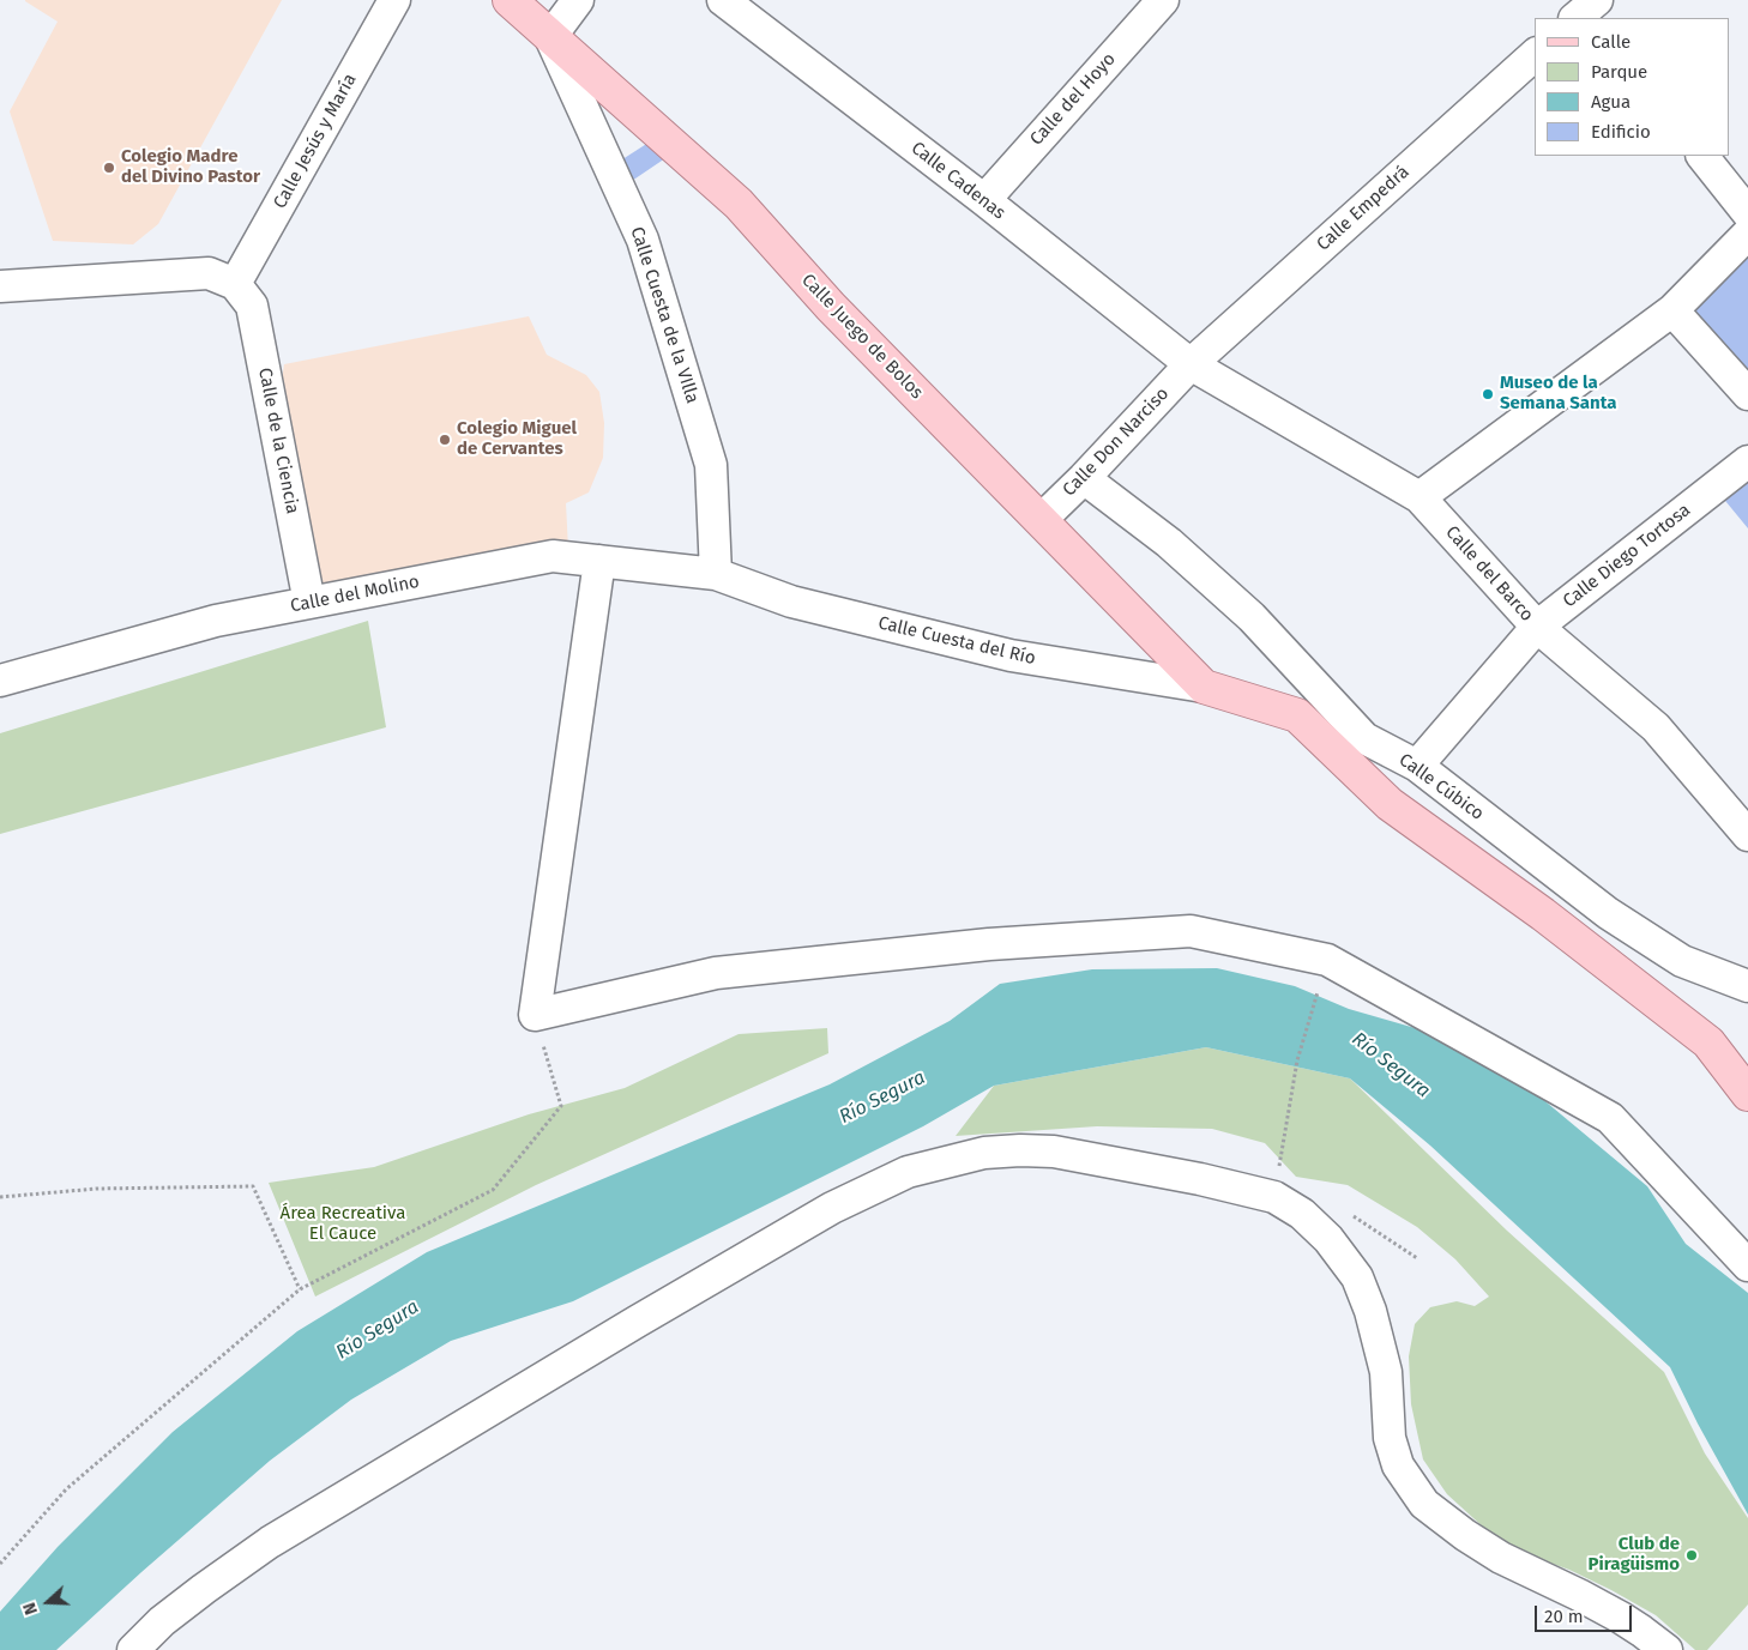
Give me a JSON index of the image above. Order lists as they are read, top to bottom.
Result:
{
  "streets": {
    "main road": ["Calle Juego de Bolos"],
    "street": [
      "Calle del Hoyo",
      "Calle Jesús y María",
      "Calle Cadenas",
      "Calle Empedrá",
      "Calle Cuesta de la VIlla",
      "Calle de la Ciencia",
      "Calle Don Narciso",
      "Calle Diego Tortosa",
      "Calle del Barco",
      "Calle del Molino",
      "Calle Cuesta del Río",
      "Calle Cúbico"
    ]
  },
  "crossings": [
    ["Calle del Hoyo", "Calle Cadenas"],
    ["Calle Jesús y María", "Calle de la Ciencia"],
    ["Calle Cadenas", "Calle Empedrá"],
    ["Calle Cadenas", "Calle Don Narciso"],
    ["Calle Cadenas", "Calle del Barco"],
    ["Calle Empedrá", "Calle Don Narciso"],
    ["Calle Empedrá", "Calle del Barco"],
    ["Calle Cuesta de la VIlla", "Calle Juego de Bolos"],
    ["Calle Cuesta de la VIlla", "Calle del Molino"],
    ["Calle Cuesta de la VIlla", "Calle Cuesta del Río"],
    ["Calle Juego de Bolos", "Calle Don Narciso"],
    ["Calle Juego de Bolos", "Calle Cuesta del Río"],
    ["Calle de la Ciencia", "Calle del Molino"],
    ["Calle Don Narciso", "Calle del Barco"],
    ["Calle Don Narciso", "Calle Cúbico"],
    ["Calle Diego Tortosa", "Calle del Barco"],
    ["Calle Diego Tortosa", "Calle Cúbico"],
    ["Calle del Molino", "Calle Cuesta del Río"]
  ],
  "water": ["Río Segura"],
  "parks": ["Área Recreativa El Cauce"],
  "places": [
    "Colegio Madre del Divino Pastor",
    "Museo de la Semana Santa",
    "Colegio Miguel de Cervantes",
    "Club de Piragüismo"
  ],
  "legend": [
    "Calle",
    "Parque",
    "Agua",
    "Edificio"
  ],
  "scale_bar": "20 m",
  "north": "left"
}
